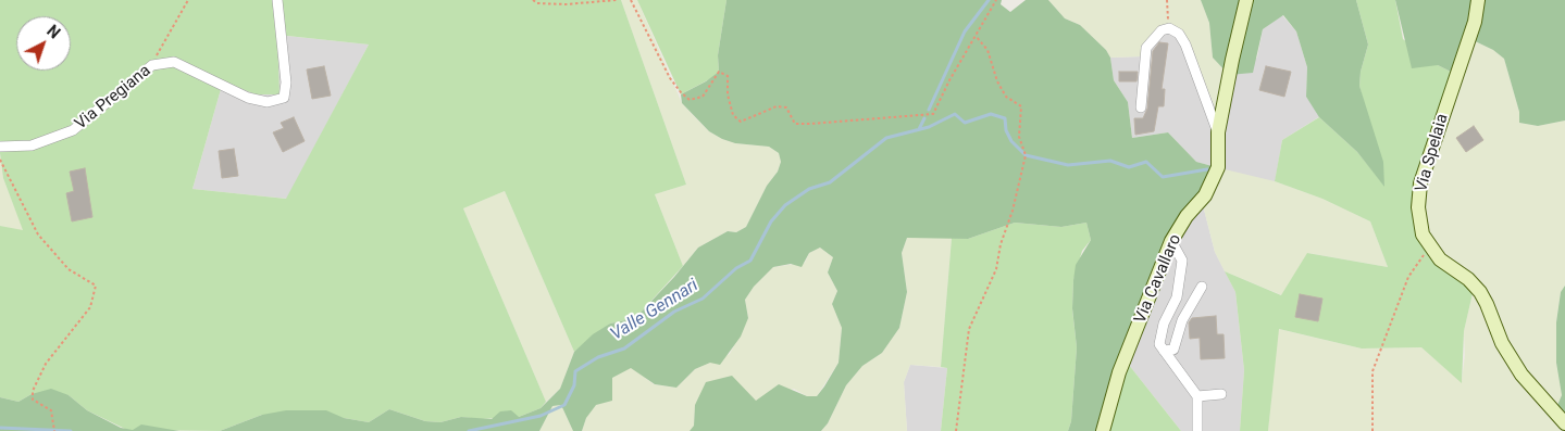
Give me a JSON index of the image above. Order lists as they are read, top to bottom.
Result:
{
  "streets": {
    "street": ["Via Pregiana", "Via Spelaia", "Via Cavallaro"]
  },
  "water": ["Valle Gennari"],
  "north": "top right"
}
